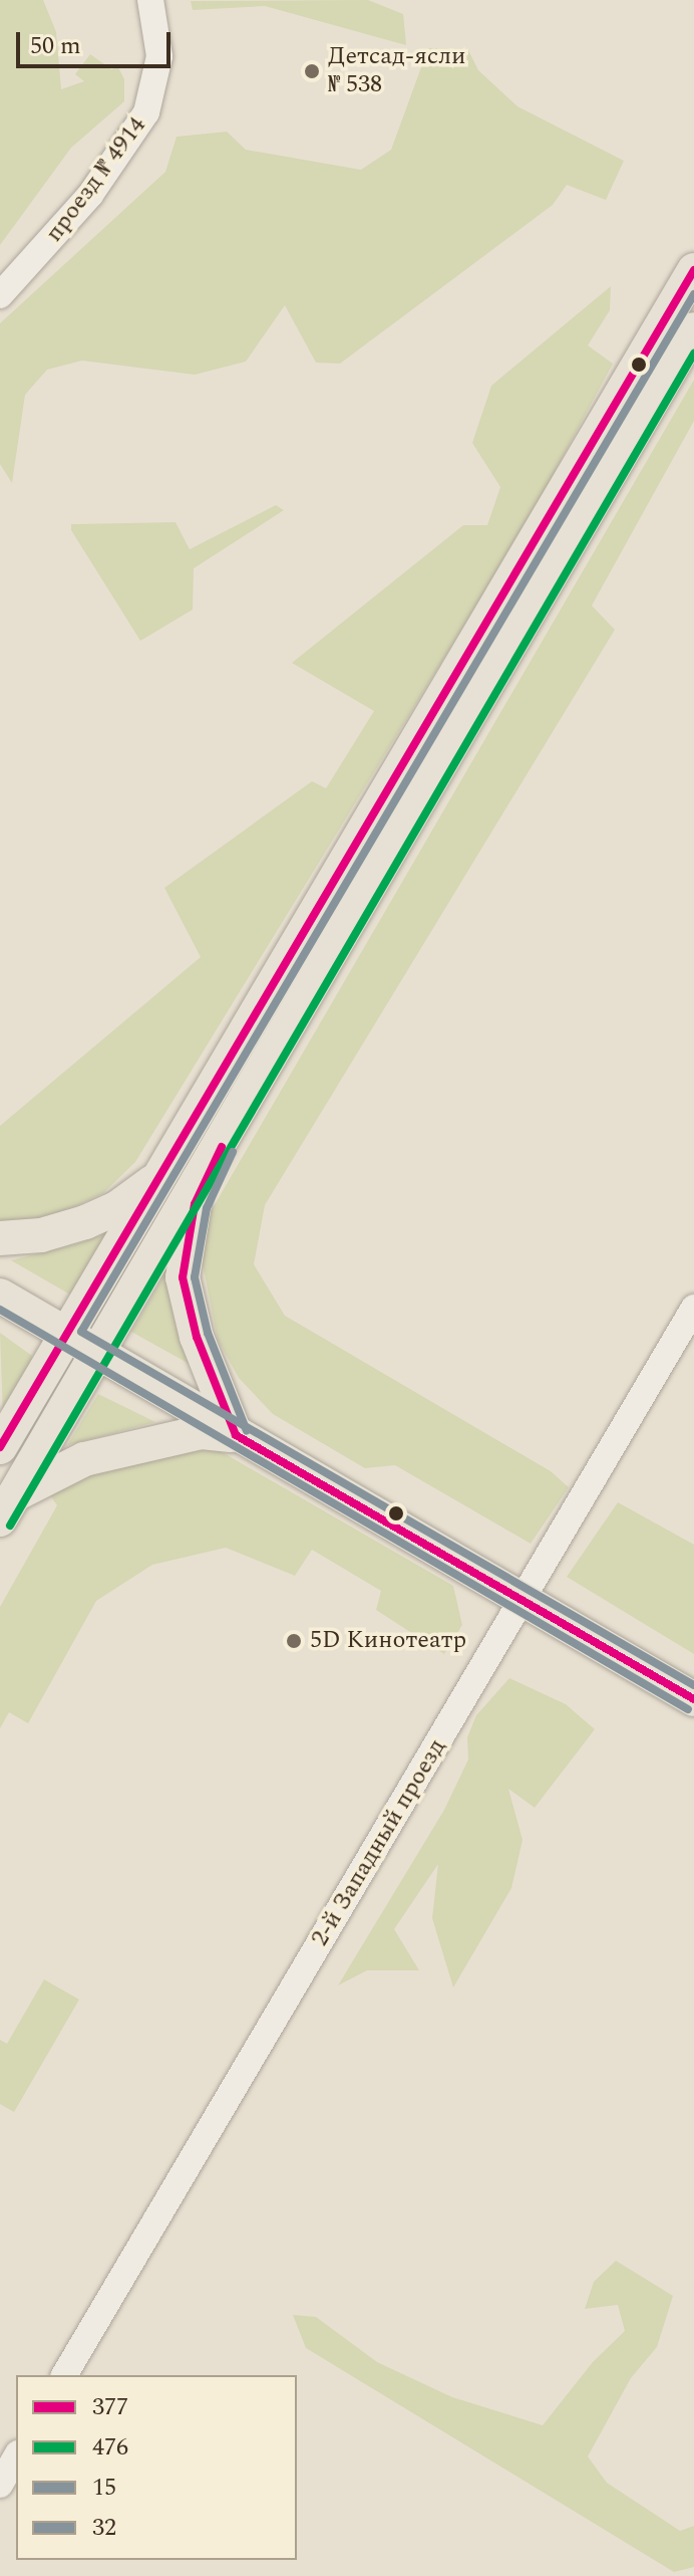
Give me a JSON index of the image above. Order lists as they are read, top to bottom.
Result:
{
  "streets": {
    "street": ["проезд № 4914", "2-й Западный проезд"]
  },
  "places": ["Детсад-ясли № 538", "5D Кинотеатр"],
  "lines": [
    "transit line 377",
    "transit line 15",
    "transit line 476",
    "transit line 32"
  ],
  "legend": [
    "377",
    "476",
    "15",
    "32"
  ],
  "scale_bar": "50 m"
}
